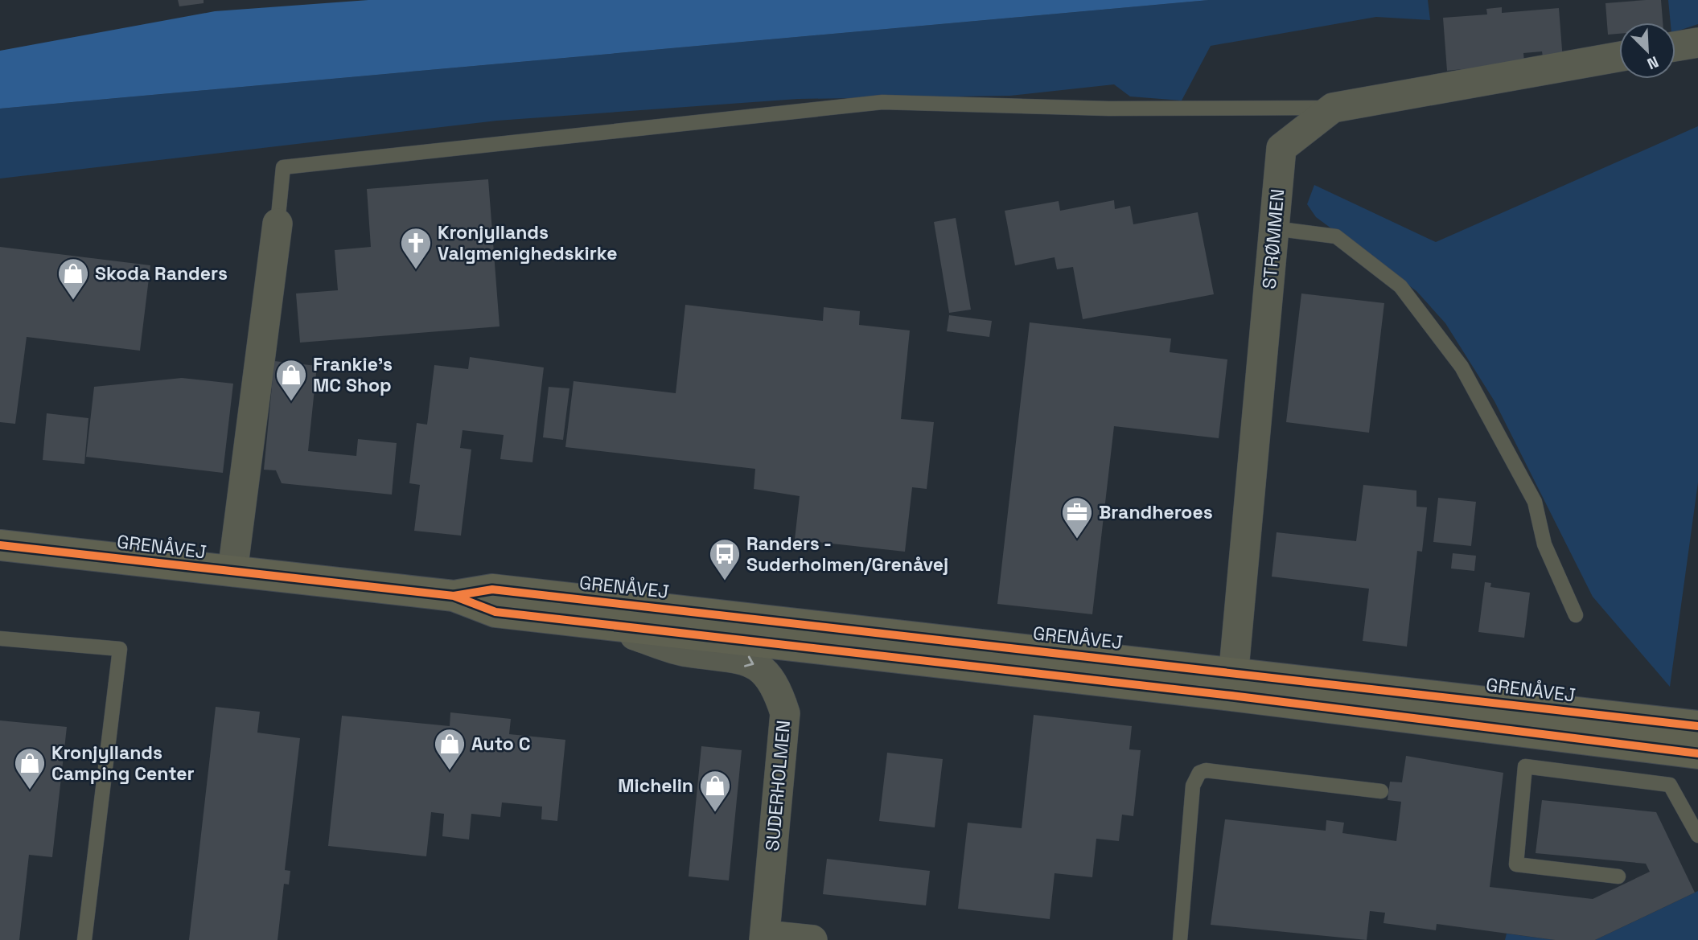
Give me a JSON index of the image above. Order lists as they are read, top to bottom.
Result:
{
  "streets": {
    "street": ["STRØMMEN", "GRENÅVEJ", "SUDERHOLMEN"]
  },
  "crossings": [
    ["STRØMMEN", "GRENÅVEJ"],
    ["GRENÅVEJ", "SUDERHOLMEN"]
  ],
  "places": {
    "church": ["Kronjyllands Valgmenighedskirke"],
    "shop": [
      "Skoda Randers",
      "Frankie's MC Shop",
      "Auto C",
      "Kronjyllands Camping Center",
      "Michelin"
    ],
    "office": ["Brandheroes"],
    "bus stop": ["Randers - Suderholmen/Grenåvej"]
  },
  "north": "bottom right"
}
